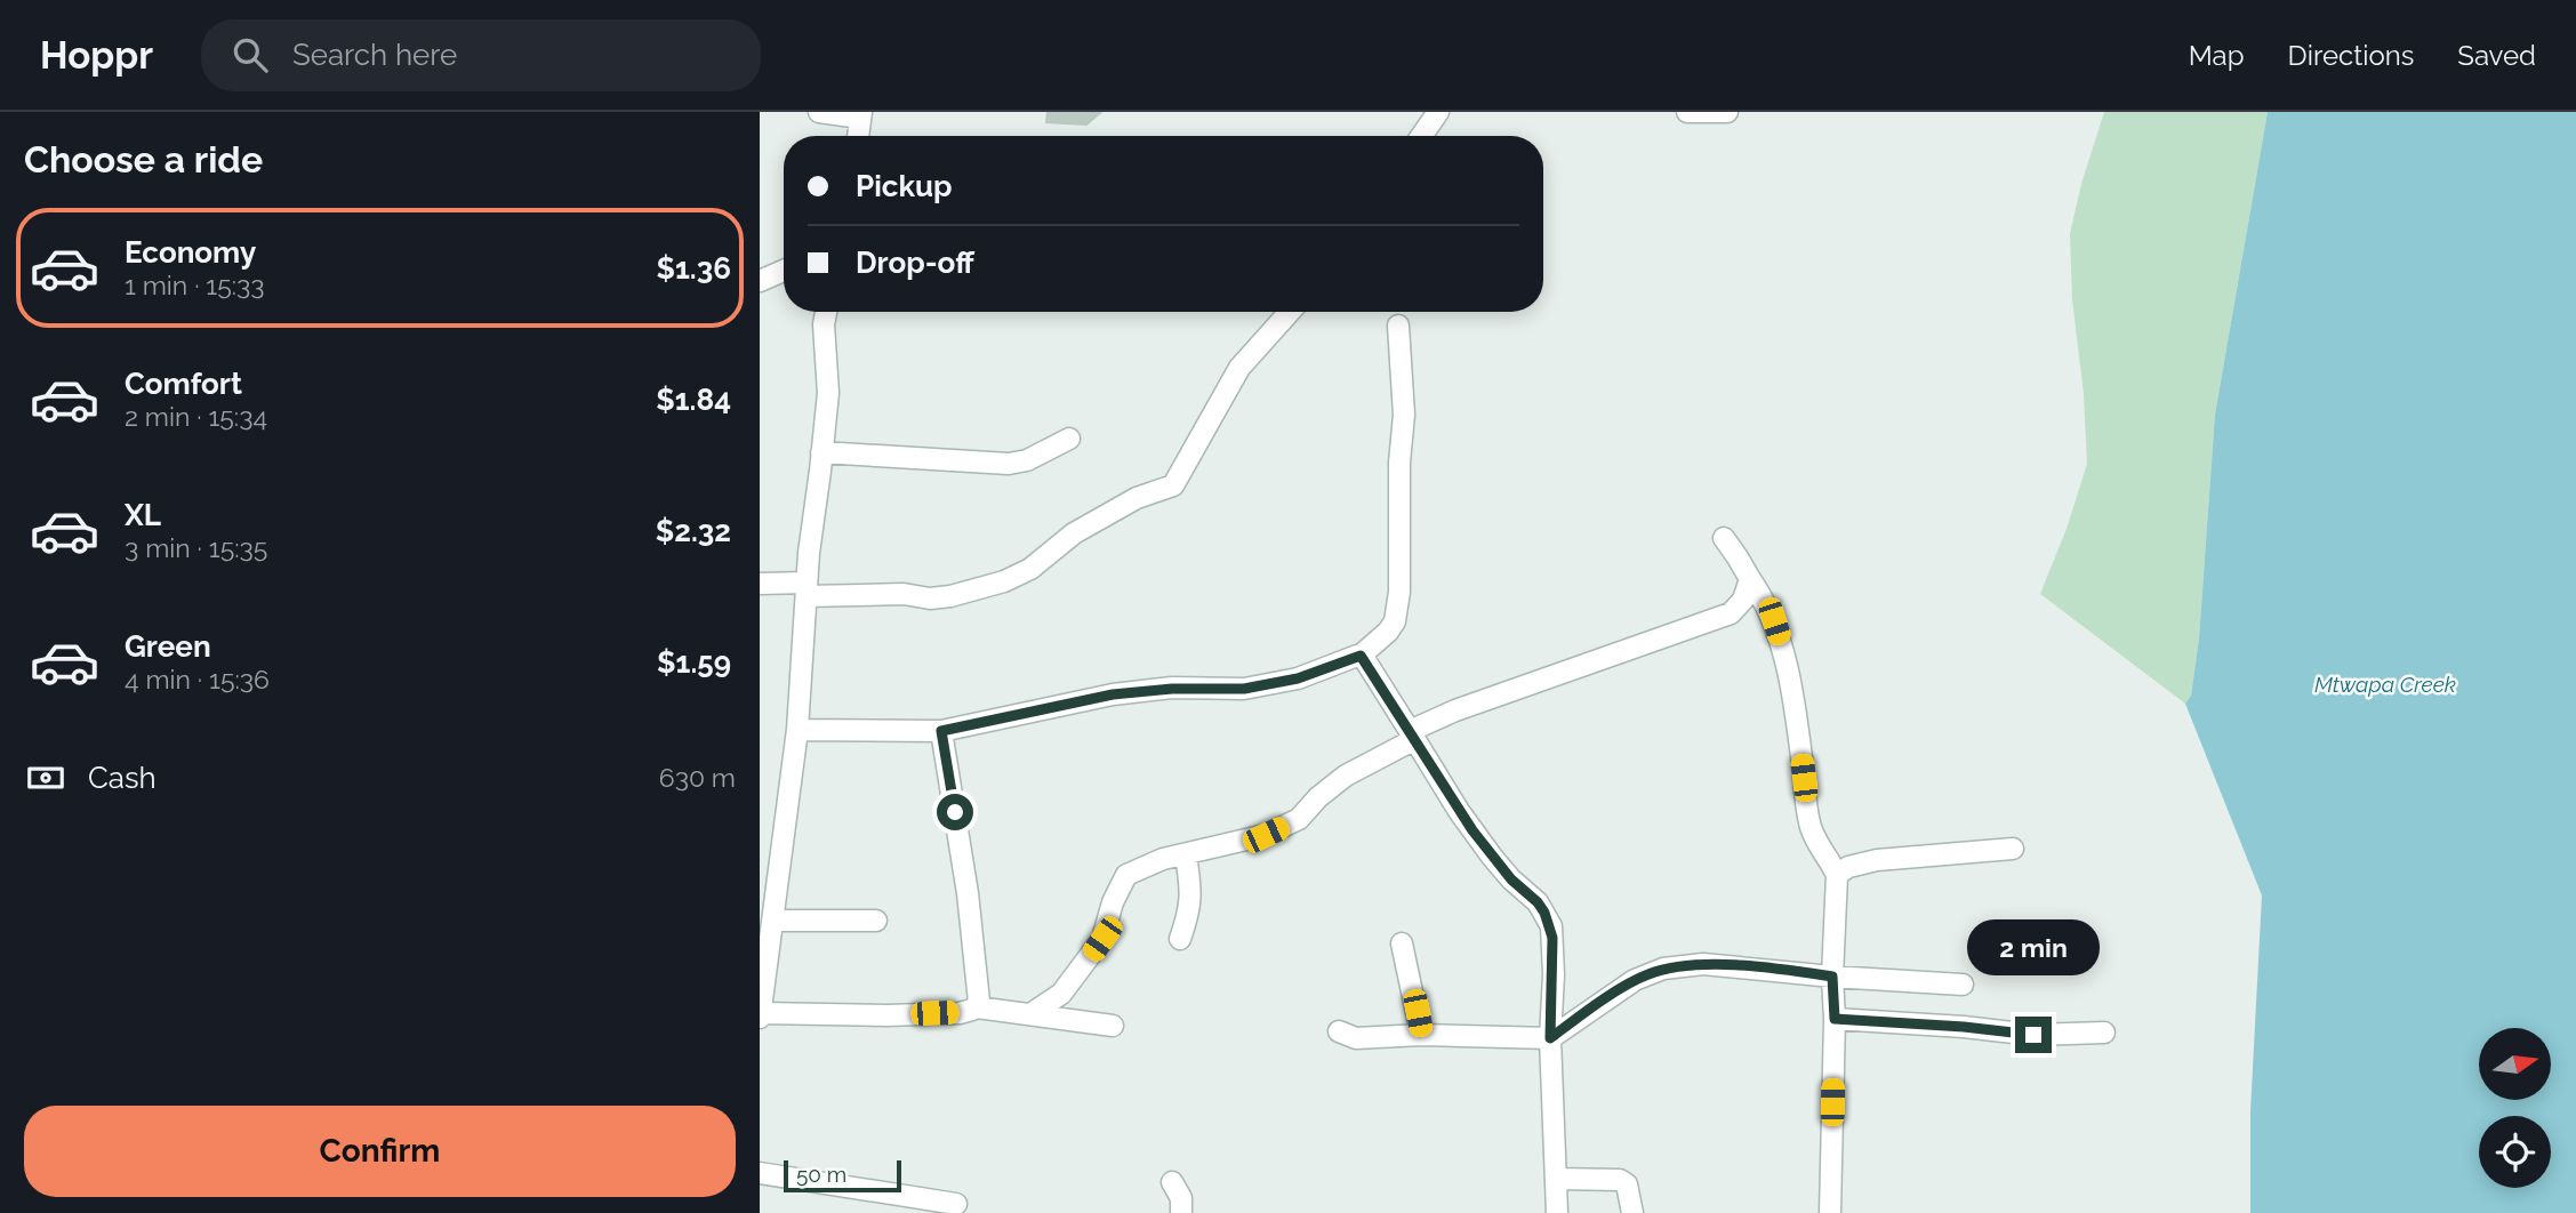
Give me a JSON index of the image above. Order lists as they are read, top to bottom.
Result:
{
  "water": ["Mtwapa Creek"],
  "scale_bar": "50 m",
  "north": "right",
  "page": {
    "header": "Hoppr",
    "search": "Search here",
    "nav": ["Map", "Directions", "Saved"],
    "heading": "Choose a ride",
    "banner": ["Pickup", "Drop-off"],
    "list": [
      {
        "name": "Economy",
        "note": "1 min · 15:33",
        "value": "$1.36"
      },
      {
        "name": "Comfort",
        "note": "2 min · 15:34",
        "value": "$1.84"
      },
      {
        "name": "XL",
        "note": "3 min · 15:35",
        "value": "$2.32"
      },
      {
        "name": "Green",
        "note": "4 min · 15:36",
        "value": "$1.59"
      }
    ],
    "pay": ["Cash", "630 m"],
    "bubble": "2 min",
    "buttons": "Confirm",
    "scale": "50 m"
  }
}
